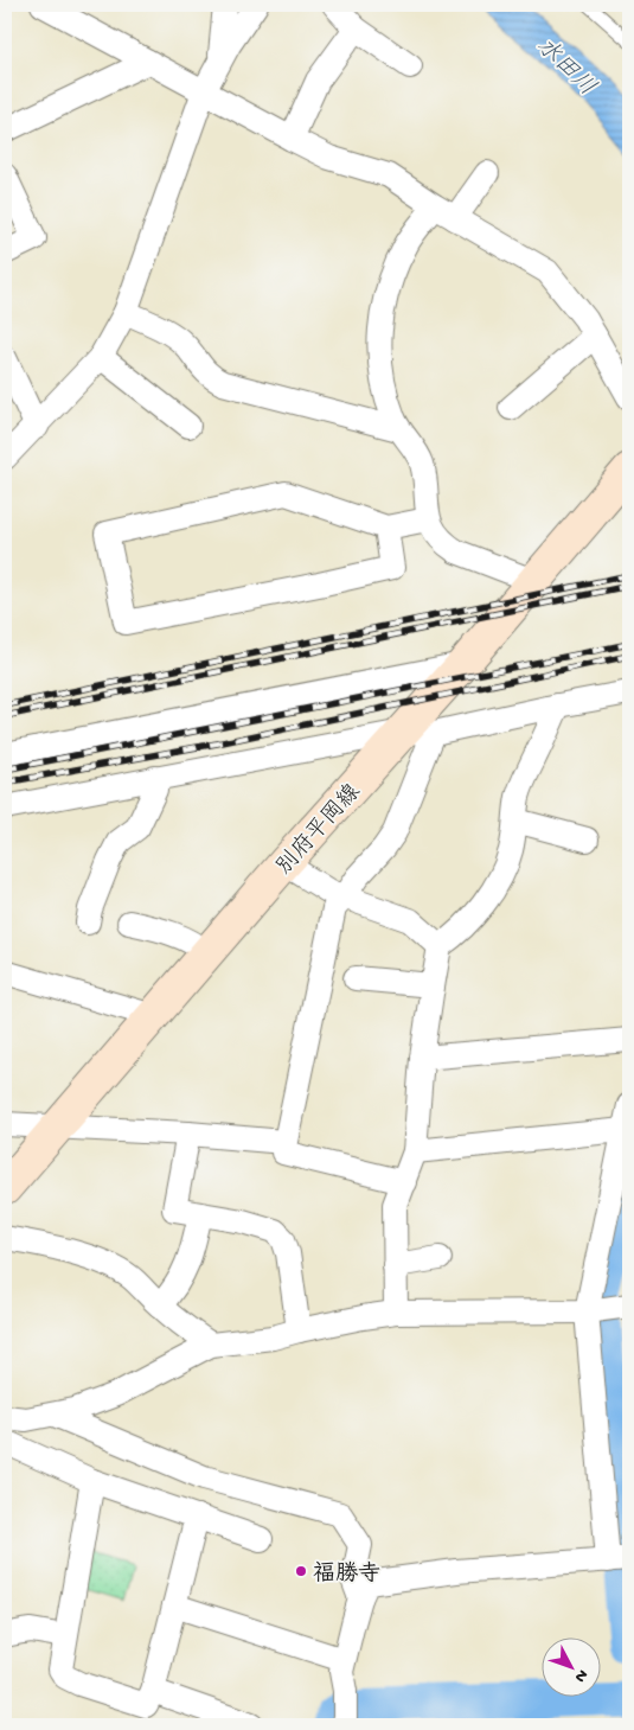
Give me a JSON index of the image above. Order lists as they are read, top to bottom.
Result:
{
  "streets": {
    "main road": ["別府平岡線"]
  },
  "water": ["水田川"],
  "places": ["福勝寺"],
  "north": "bottom right"
}
